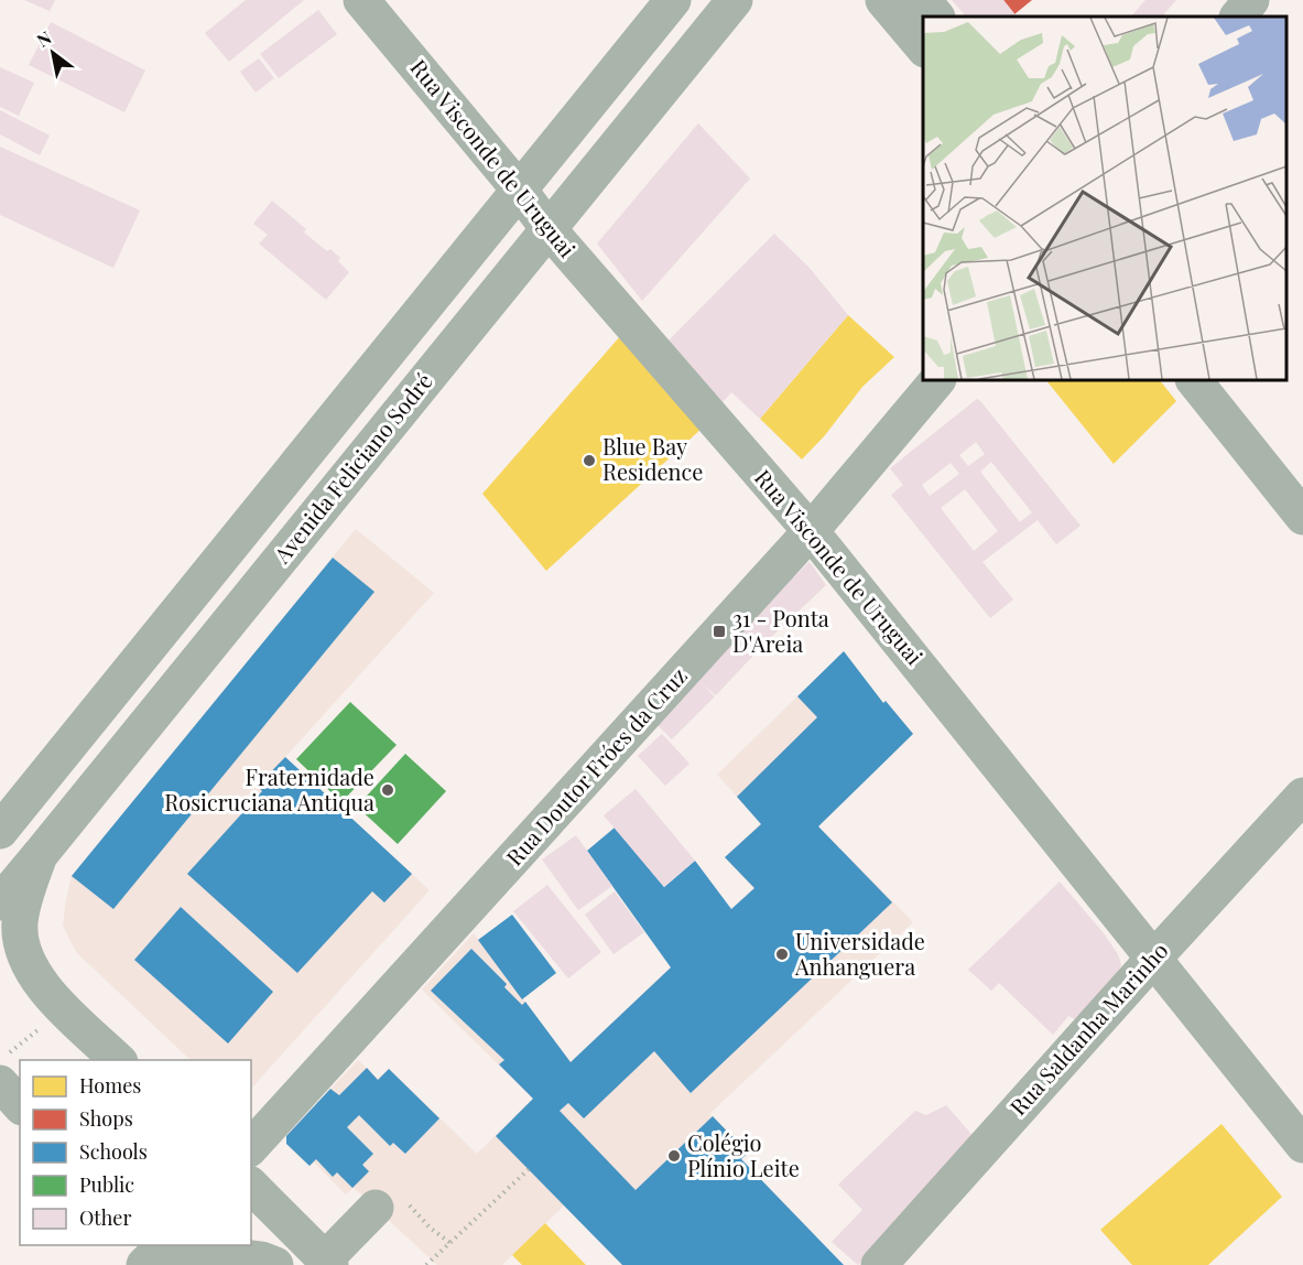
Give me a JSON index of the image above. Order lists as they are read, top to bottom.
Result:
{
  "streets": {
    "main road": ["Avenida Feliciano Sodré", "Rua Saldanha Marinho"],
    "street": ["Rua Visconde de Uruguai", "Rua Doutor Fróes da Cruz"]
  },
  "crossings": [
    ["Rua Visconde de Uruguai", "Avenida Feliciano Sodré"],
    ["Rua Visconde de Uruguai", "Rua Doutor Fróes da Cruz"],
    ["Rua Visconde de Uruguai", "Rua Saldanha Marinho"]
  ],
  "places": {
    "other": [
      "Blue Bay Residence",
      "Fraternidade Rosicruciana Antiqua",
      "Universidade Anhanguera",
      "Colégio Plínio Leite"
    ],
    "transit": ["31 - Ponta D'Areia"]
  },
  "legend": [
    "Homes",
    "Shops",
    "Schools",
    "Public",
    "Other"
  ],
  "north": "top left"
}
